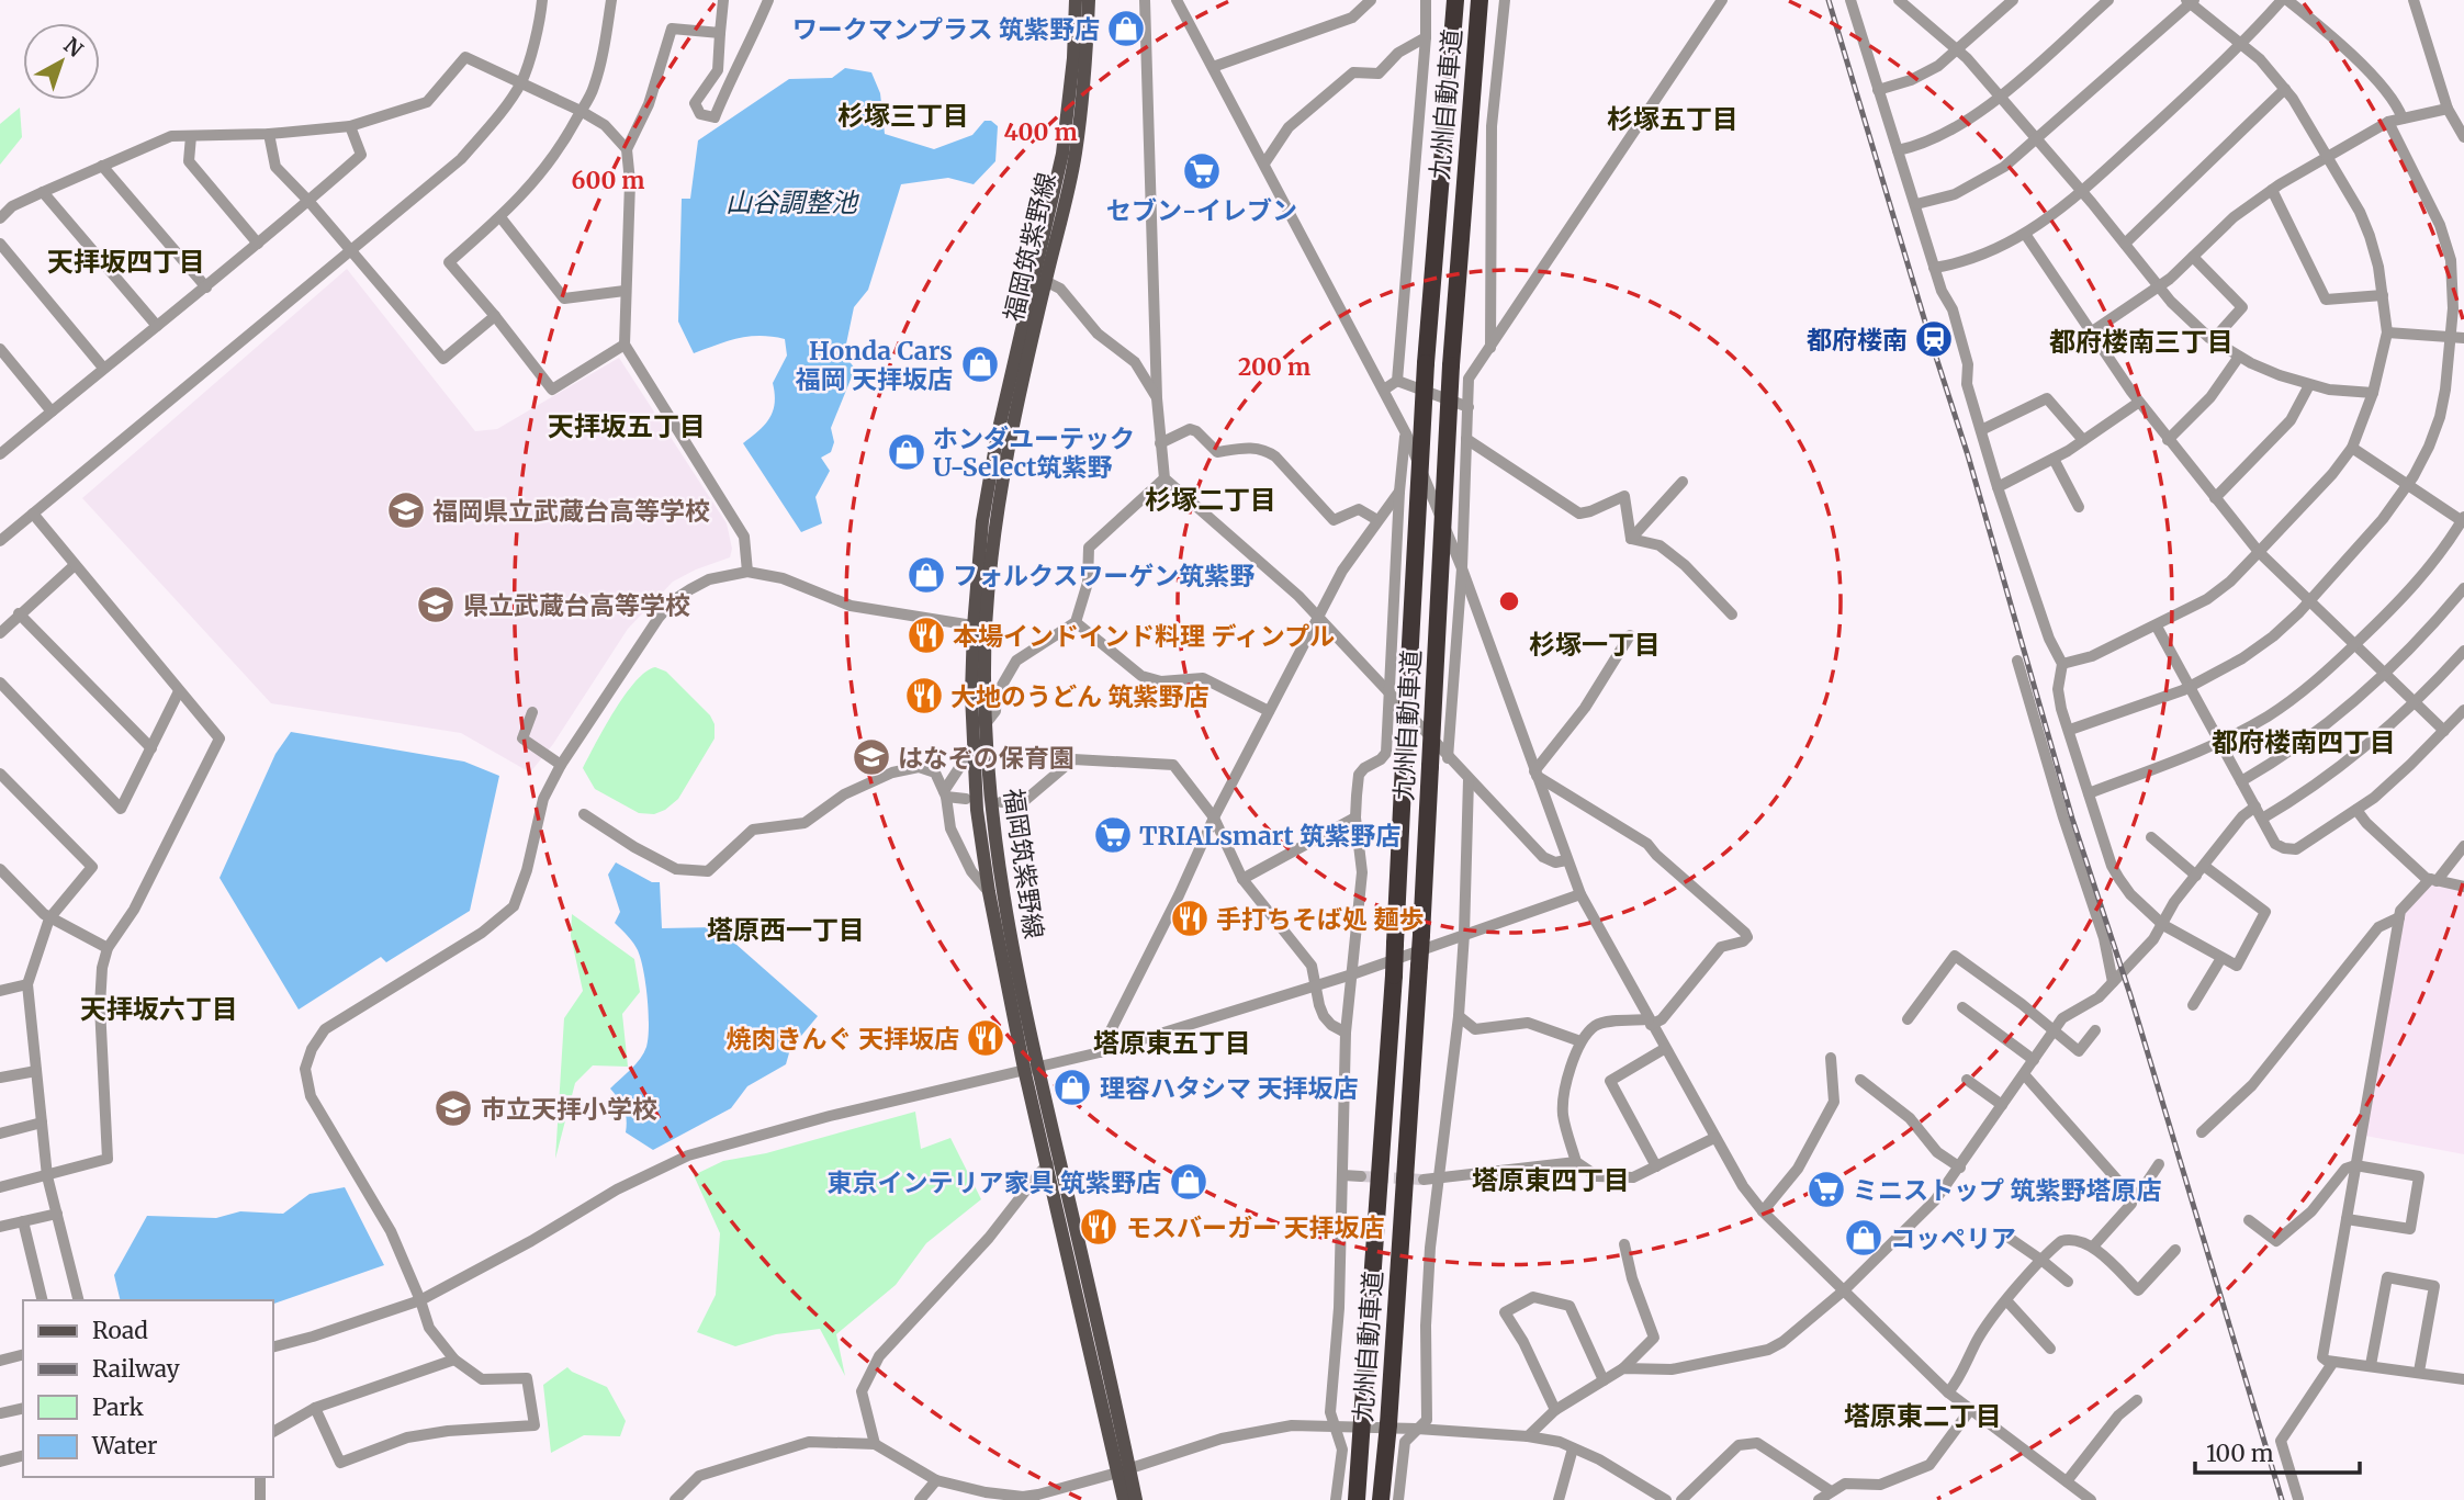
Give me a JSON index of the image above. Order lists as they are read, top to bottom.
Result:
{
  "streets": {
    "highway": ["九州自動車道"],
    "main road": ["福岡筑紫野線"]
  },
  "districts": [
    "杉塚三丁目",
    "杉塚五丁目",
    "天拝坂四丁目",
    "都府楼南三丁目",
    "天拝坂五丁目",
    "杉塚二丁目",
    "杉塚一丁目",
    "都府楼南四丁目",
    "塔原西一丁目",
    "天拝坂六丁目",
    "塔原東五丁目",
    "塔原東四丁目",
    "塔原東二丁目"
  ],
  "water": ["山谷調整池"],
  "places": {
    "shop": [
      "ワークマンプラス 筑紫野店",
      "Honda Cars 福岡 天拝坂店",
      "ホンダユーテック U-Select筑紫野",
      "フォルクスワーゲン筑紫野",
      "理容ハタシマ 天拝坂店",
      "東京インテリア家具 筑紫野店",
      "コッペリア"
    ],
    "supermarket": ["セブン-イレブン", "TRIALsmart 筑紫野店", "ミニストップ 筑紫野塔原店"],
    "station": ["都府楼南"],
    "school or university": [
      "福岡県立武蔵台高等学校",
      "県立武蔵台高等学校",
      "はなぞの保育園",
      "市立天拝小学校"
    ],
    "restaurant": [
      "本場インドインド料理 ディンプル",
      "大地のうどん 筑紫野店",
      "手打ちそば処 麺歩",
      "焼肉きんぐ 天拝坂店",
      "モスバーガー 天拝坂店"
    ]
  },
  "legend": [
    "Road",
    "Railway",
    "Park",
    "Water"
  ],
  "scale_bar": "100 m",
  "north": "top right",
  "rings": ["400 m", "600 m", "200 m"]
}
